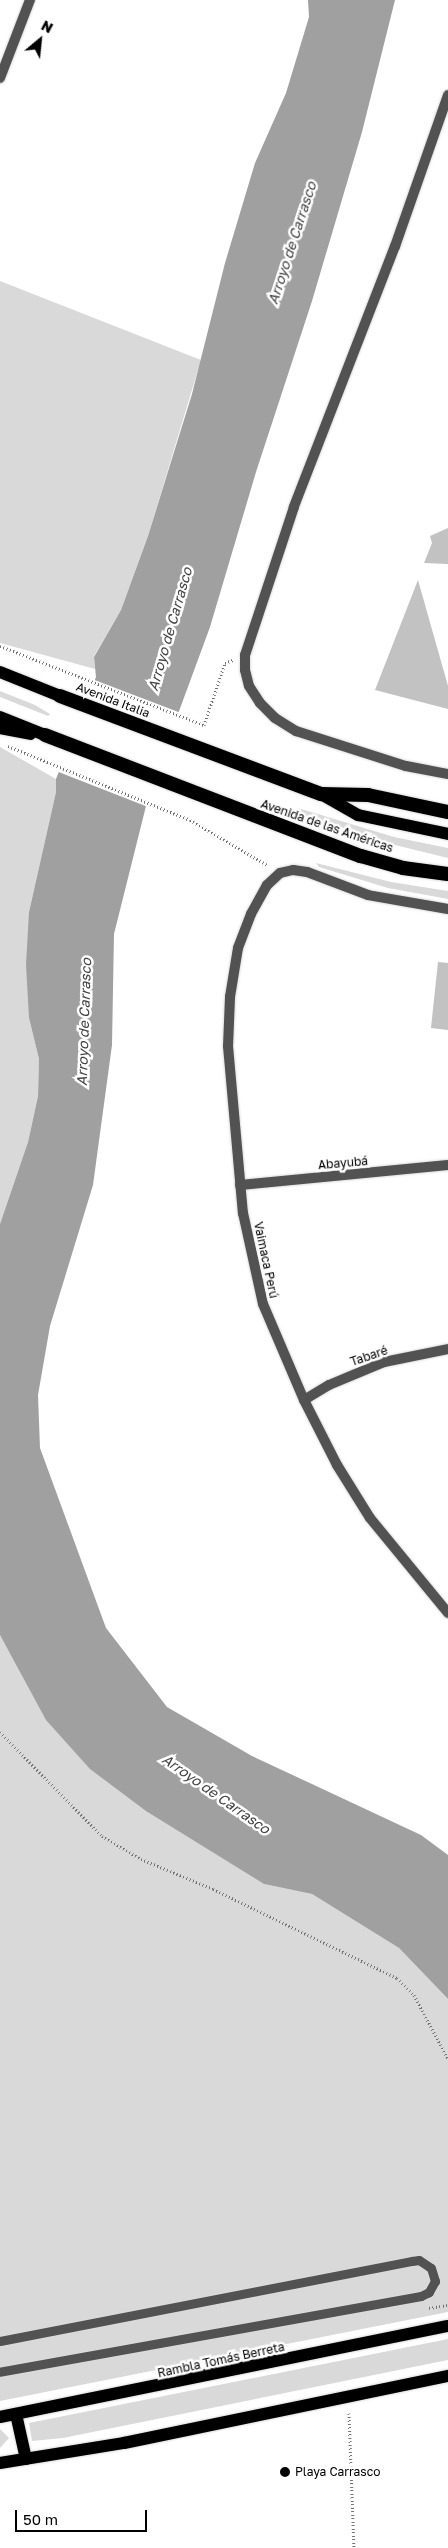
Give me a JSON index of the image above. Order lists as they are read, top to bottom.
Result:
{
  "streets": {
    "highway": ["Avenida Italia", "Avenida de las Américas"],
    "main road": ["Rambla Tomás Berreta"],
    "street": ["Abayubá", "Vaimaca Perú", "Tabaré"]
  },
  "crossings": [
    ["Abayubá", "Vaimaca Perú"],
    ["Vaimaca Perú", "Tabaré"]
  ],
  "water": ["Arroyo de Carrasco"],
  "places": ["Playa Carrasco"],
  "scale_bar": "50 m",
  "north": "top right"
}
